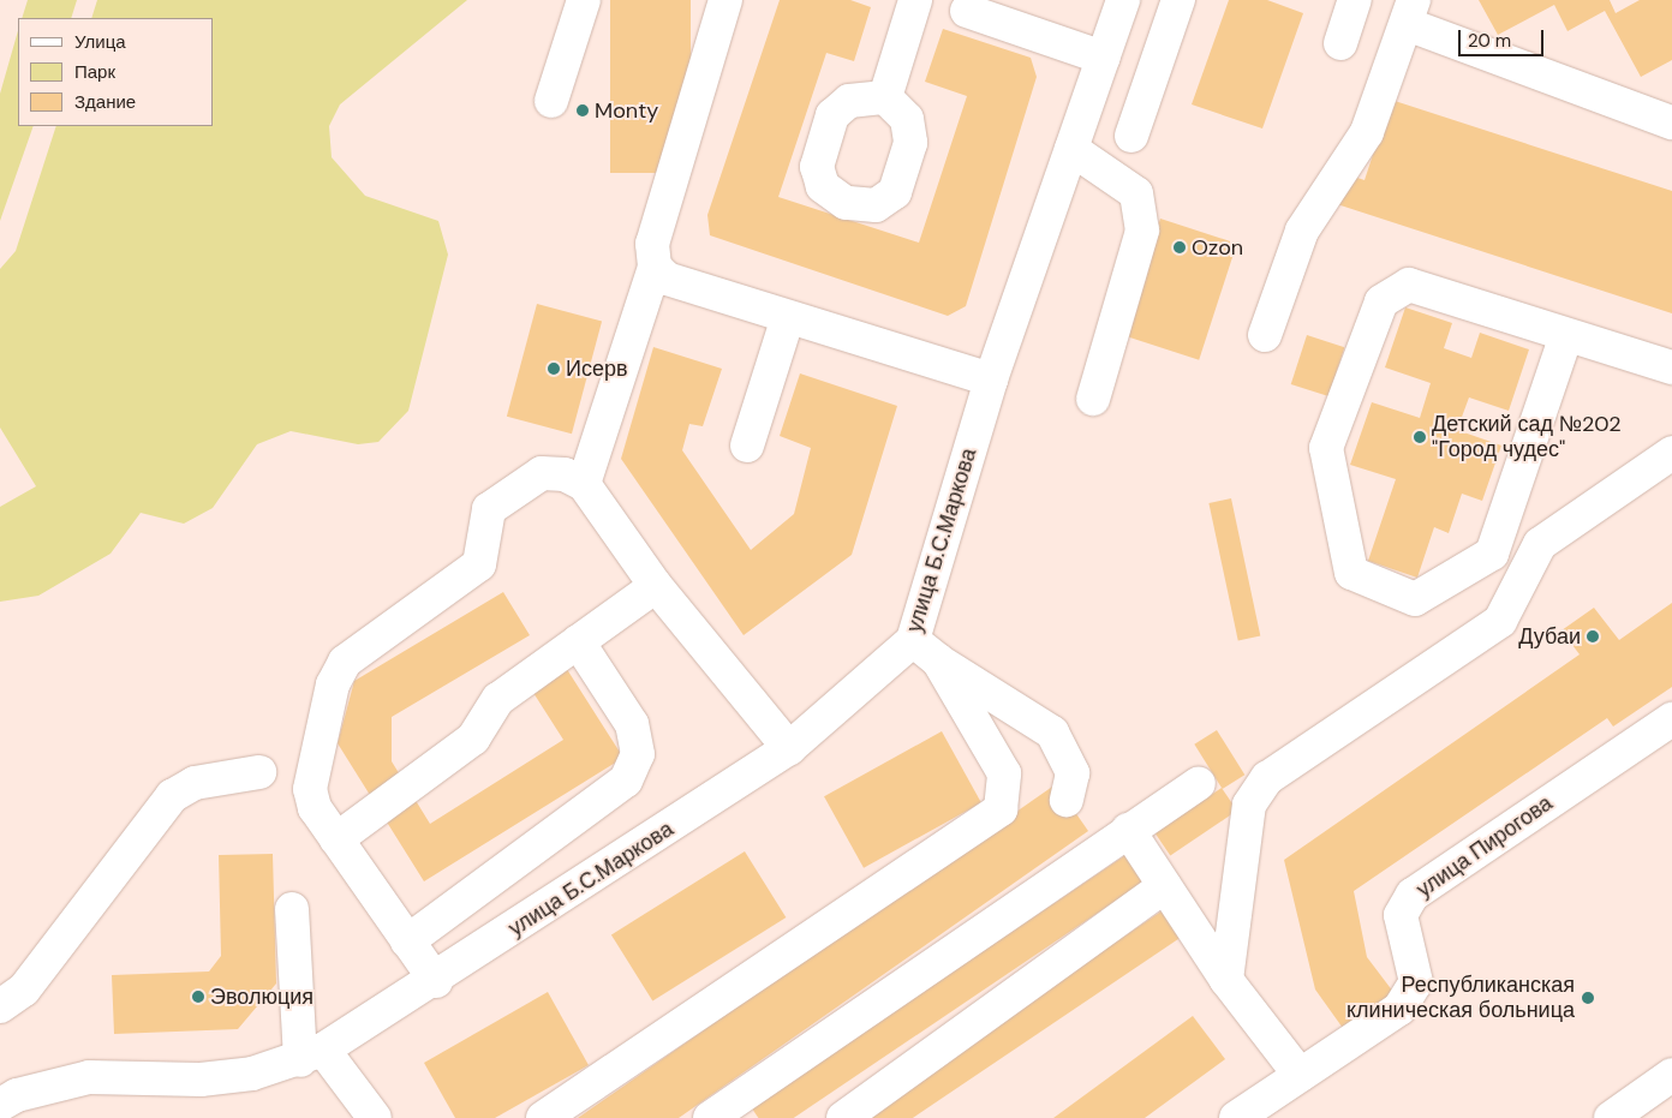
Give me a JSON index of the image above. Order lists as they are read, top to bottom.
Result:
{
  "streets": {
    "street": ["улица Б.С.Маркова", "улица Пирогова"]
  },
  "places": [
    "Monty",
    "Ozon",
    "Исерв",
    "Детский сад №202 \"Город чудес\"",
    "Дубаи",
    "Эволюция",
    "Республиканская клиническая больница"
  ],
  "legend": ["Улица", "Парк", "Здание"],
  "scale_bar": "20 m"
}
